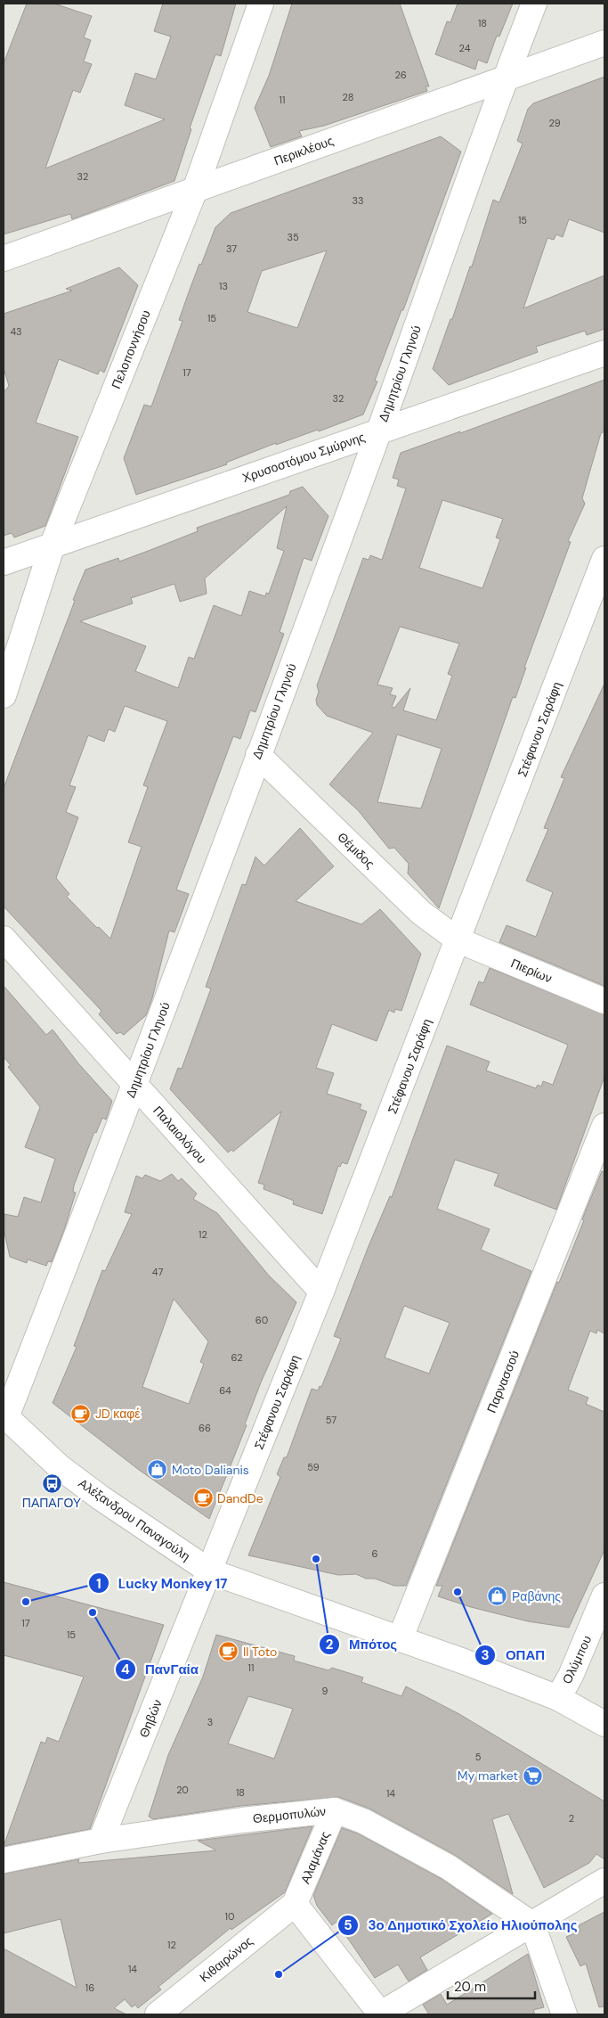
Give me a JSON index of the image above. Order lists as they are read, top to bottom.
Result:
{
  "streets": {
    "street": [
      "Περικλέους",
      "Πελοποννήσου",
      "Δημητρίου Γληνού",
      "Χρυσοστόμου Σμύρνης",
      "Στέφανου Σαράφη",
      "Θέμιδος",
      "Πιερίων",
      "Παλαιολόγου",
      "Παρνασσού",
      "Αλέξανδρου Παναγούλη",
      "Ολύμπου",
      "Θηβών",
      "Θερμοπυλών",
      "Αλαμάνας",
      "Κιθαιρώνος"
    ]
  },
  "crossings": [
    ["Περικλέους", "Πελοποννήσου"],
    ["Περικλέους", "Δημητρίου Γληνού"],
    ["Πελοποννήσου", "Χρυσοστόμου Σμύρνης"],
    ["Δημητρίου Γληνού", "Χρυσοστόμου Σμύρνης"],
    ["Δημητρίου Γληνού", "Θέμιδος"],
    ["Δημητρίου Γληνού", "Παλαιολόγου"],
    ["Δημητρίου Γληνού", "Αλέξανδρου Παναγούλη"],
    ["Στέφανου Σαράφη", "Θέμιδος"],
    ["Στέφανου Σαράφη", "Πιερίων"],
    ["Στέφανου Σαράφη", "Παλαιολόγου"],
    ["Στέφανου Σαράφη", "Αλέξανδρου Παναγούλη"],
    ["Στέφανου Σαράφη", "Θηβών"],
    ["Θέμιδος", "Πιερίων"],
    ["Παρνασσού", "Αλέξανδρου Παναγούλη"],
    ["Αλέξανδρου Παναγούλη", "Ολύμπου"],
    ["Αλέξανδρου Παναγούλη", "Θηβών"],
    ["Θηβών", "Θερμοπυλών"],
    ["Θερμοπυλών", "Αλαμάνας"],
    ["Αλαμάνας", "Κιθαιρώνος"]
  ],
  "places": {
    "cafe": ["JD καφέ", "DandDe", "Il Toto"],
    "shop": ["Moto Dalianis", "Ραβάνης"],
    "bus stop": ["ΠΑΠΑΓΟΥ"],
    "other": [
      "Μπότος",
      "ΟΠΑΠ",
      "Lucky Monkey 17",
      "ΠανΓαία",
      "3ο Δημοτικό Σχολείο Ηλιούπολης"
    ],
    "supermarket": ["My market"]
  },
  "house_numbers": [
    "18",
    "24",
    "26",
    "28",
    "11",
    "29",
    "32",
    "33",
    "15",
    "35",
    "37",
    "13",
    "15",
    "43",
    "17",
    "32",
    "12",
    "47",
    "60",
    "62",
    "64",
    "57",
    "66",
    "59",
    "6",
    "17",
    "15",
    "11",
    "9",
    "3",
    "5",
    "20",
    "18",
    "14",
    "2",
    "10",
    "12",
    "14",
    "16"
  ],
  "scale_bar": "20 m"
}
